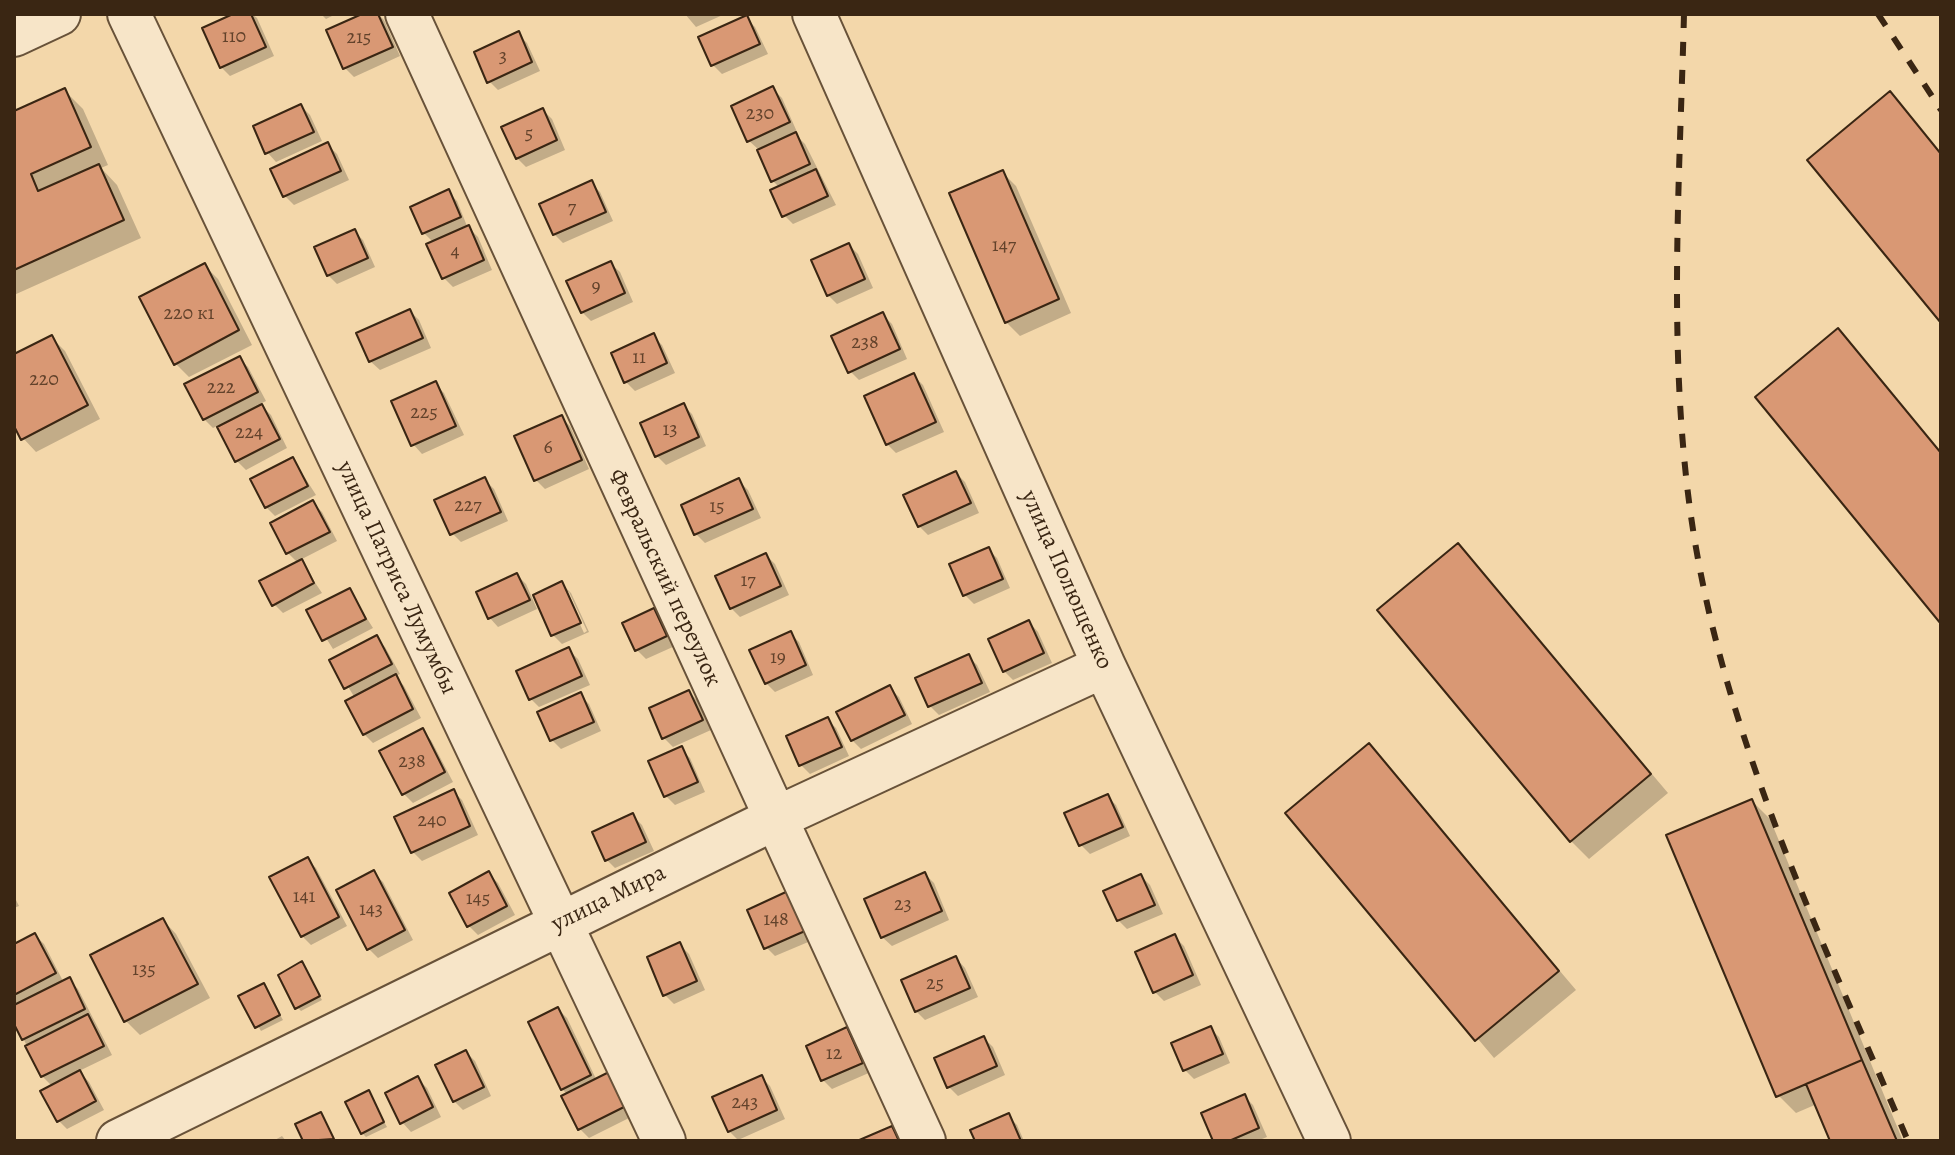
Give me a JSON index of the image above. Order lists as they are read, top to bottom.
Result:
{
  "streets": {
    "street": [
      "улица Патриса Лумумбы",
      "Февральский переулок",
      "улица Полющенко",
      "улица Мира"
    ]
  },
  "crossings": [
    ["улица Патриса Лумумбы", "улица Мира"],
    ["Февральский переулок", "улица Мира"],
    ["улица Полющенко", "улица Мира"]
  ],
  "house_numbers": [
    "110",
    "215",
    "3",
    "230",
    "5",
    "7",
    "147",
    "4",
    "9",
    "220 к1",
    "238",
    "11",
    "220",
    "222",
    "225",
    "13",
    "224",
    "6",
    "227",
    "15",
    "17",
    "19",
    "238",
    "240",
    "141",
    "145",
    "23",
    "143",
    "148",
    "135",
    "25",
    "12",
    "243"
  ]
}
